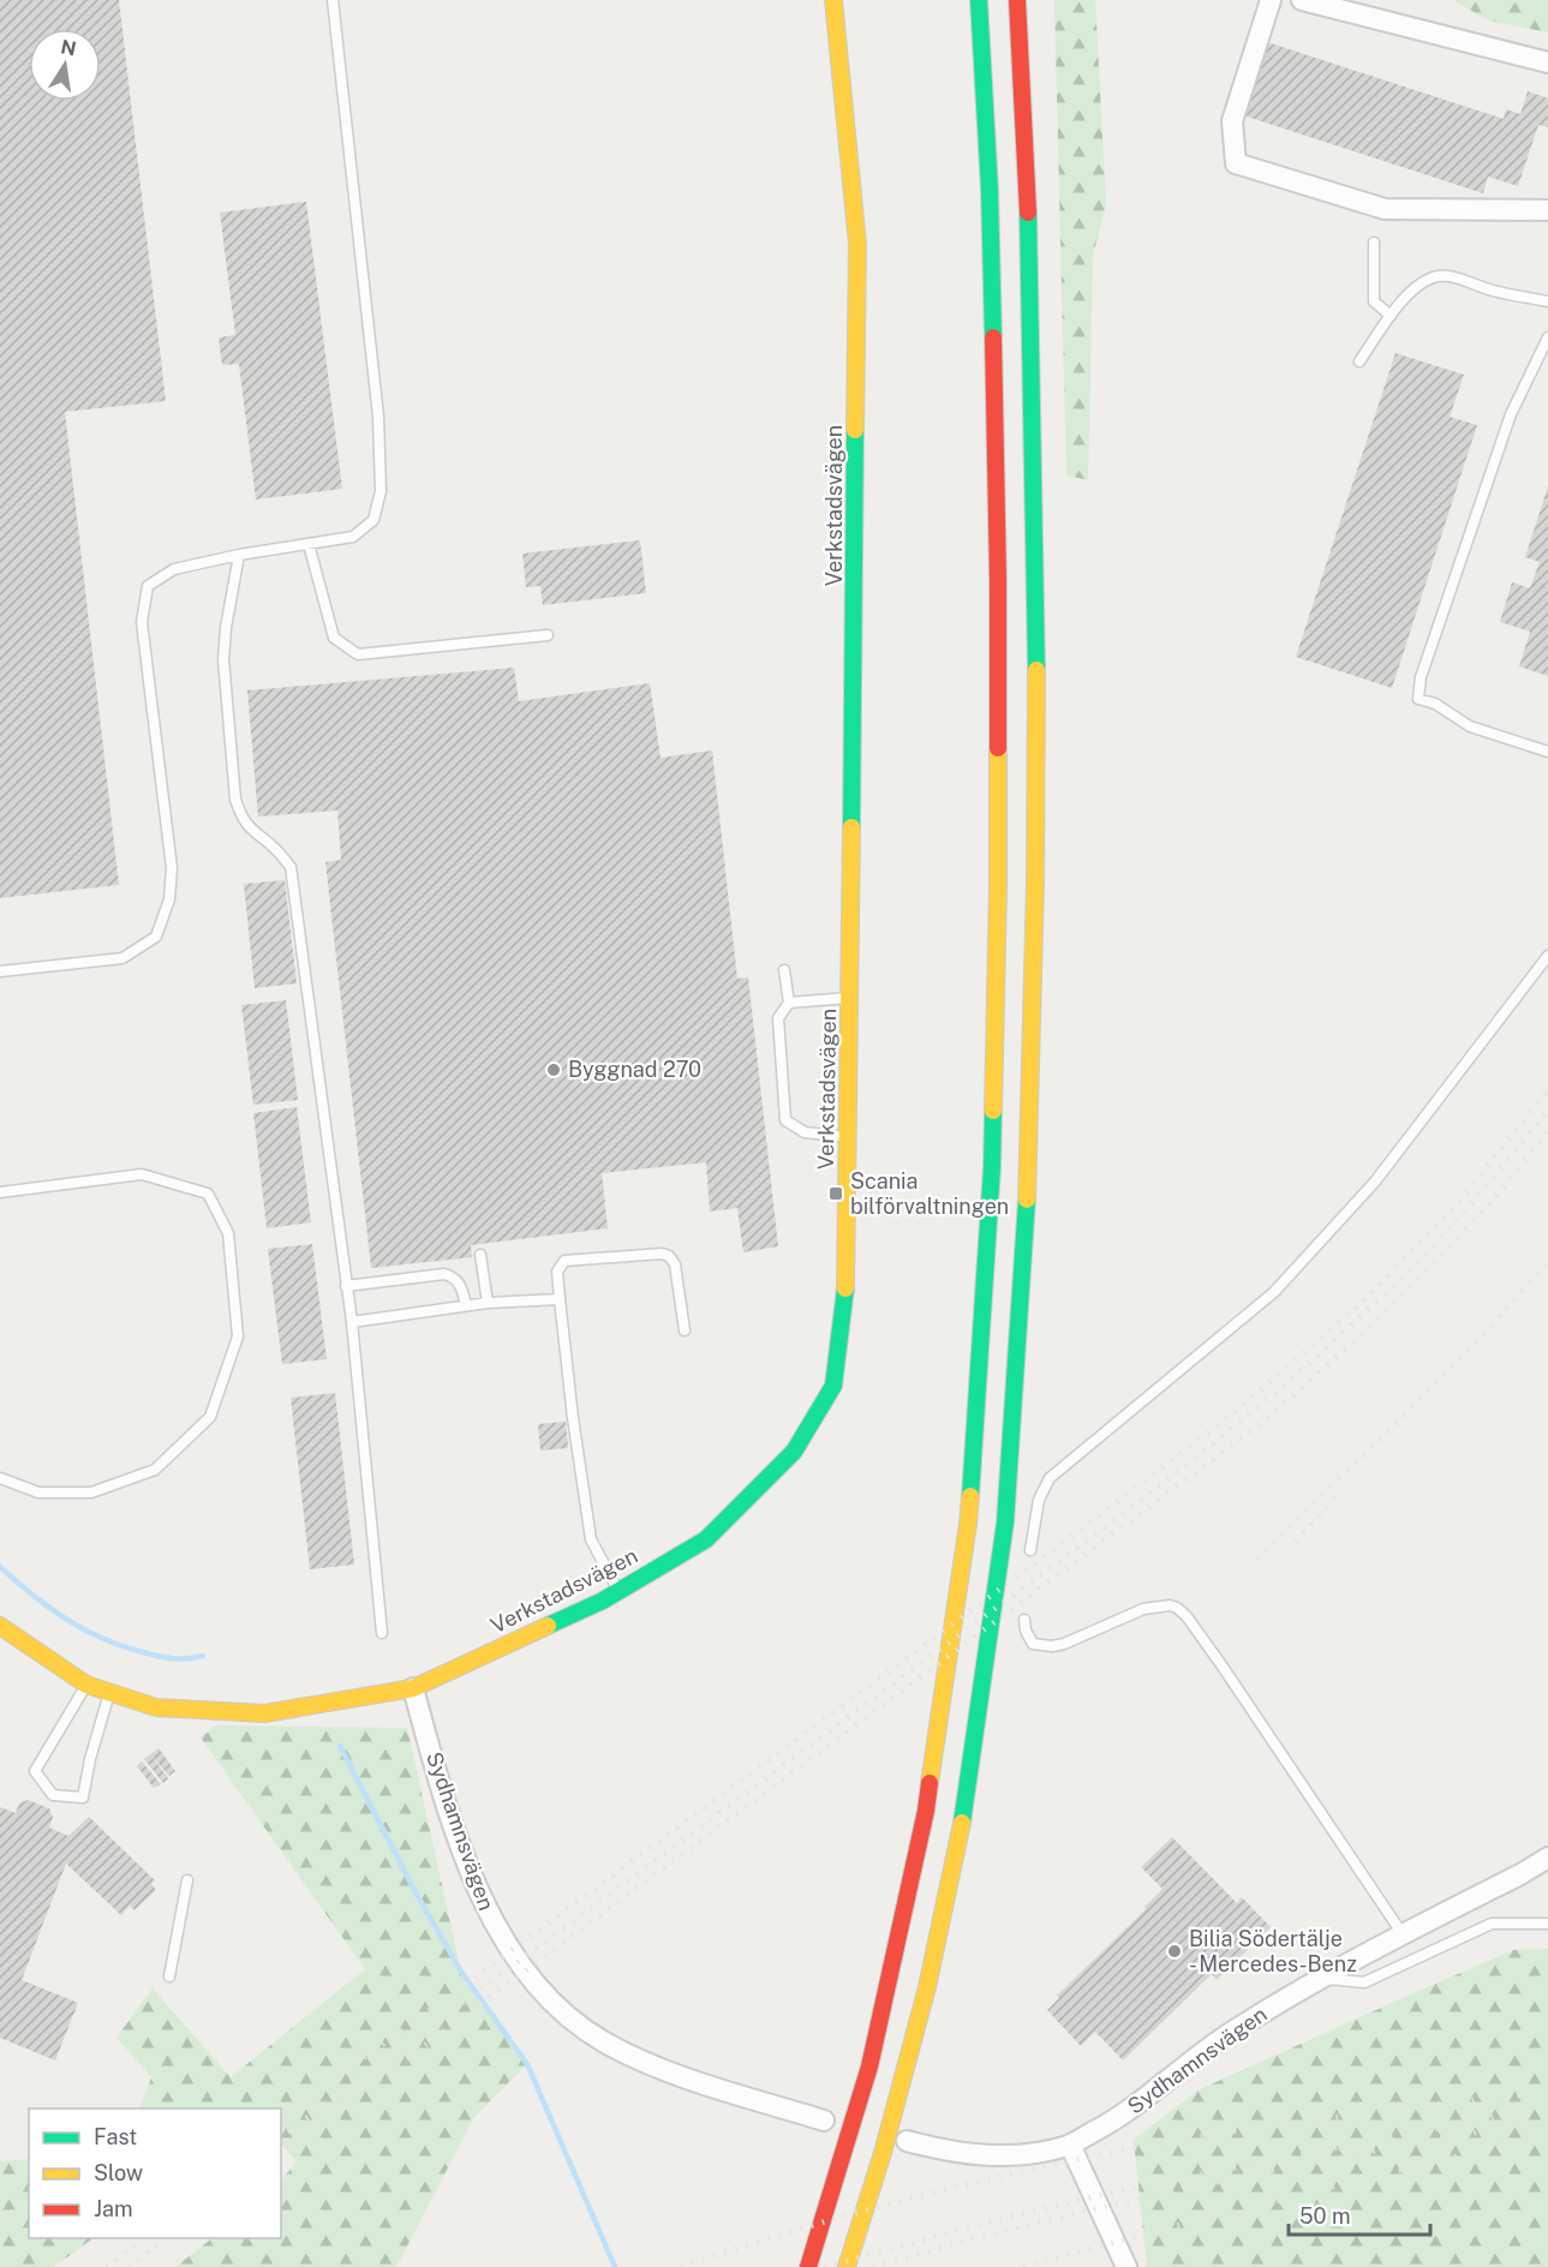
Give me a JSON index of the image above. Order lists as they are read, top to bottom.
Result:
{
  "streets": {
    "main road": ["Verkstadsvägen"],
    "street": ["Sydhamnsvägen"]
  },
  "crossings": [
    ["Verkstadsvägen", "Sydhamnsvägen"]
  ],
  "places": {
    "other": ["Byggnad 270", "Bilia Södertälje - Mercedes-Benz"],
    "transit": ["Scania bilförvaltningen"]
  },
  "legend": ["Fast", "Slow", "Jam"],
  "scale_bar": "50 m",
  "north": "top"
}
